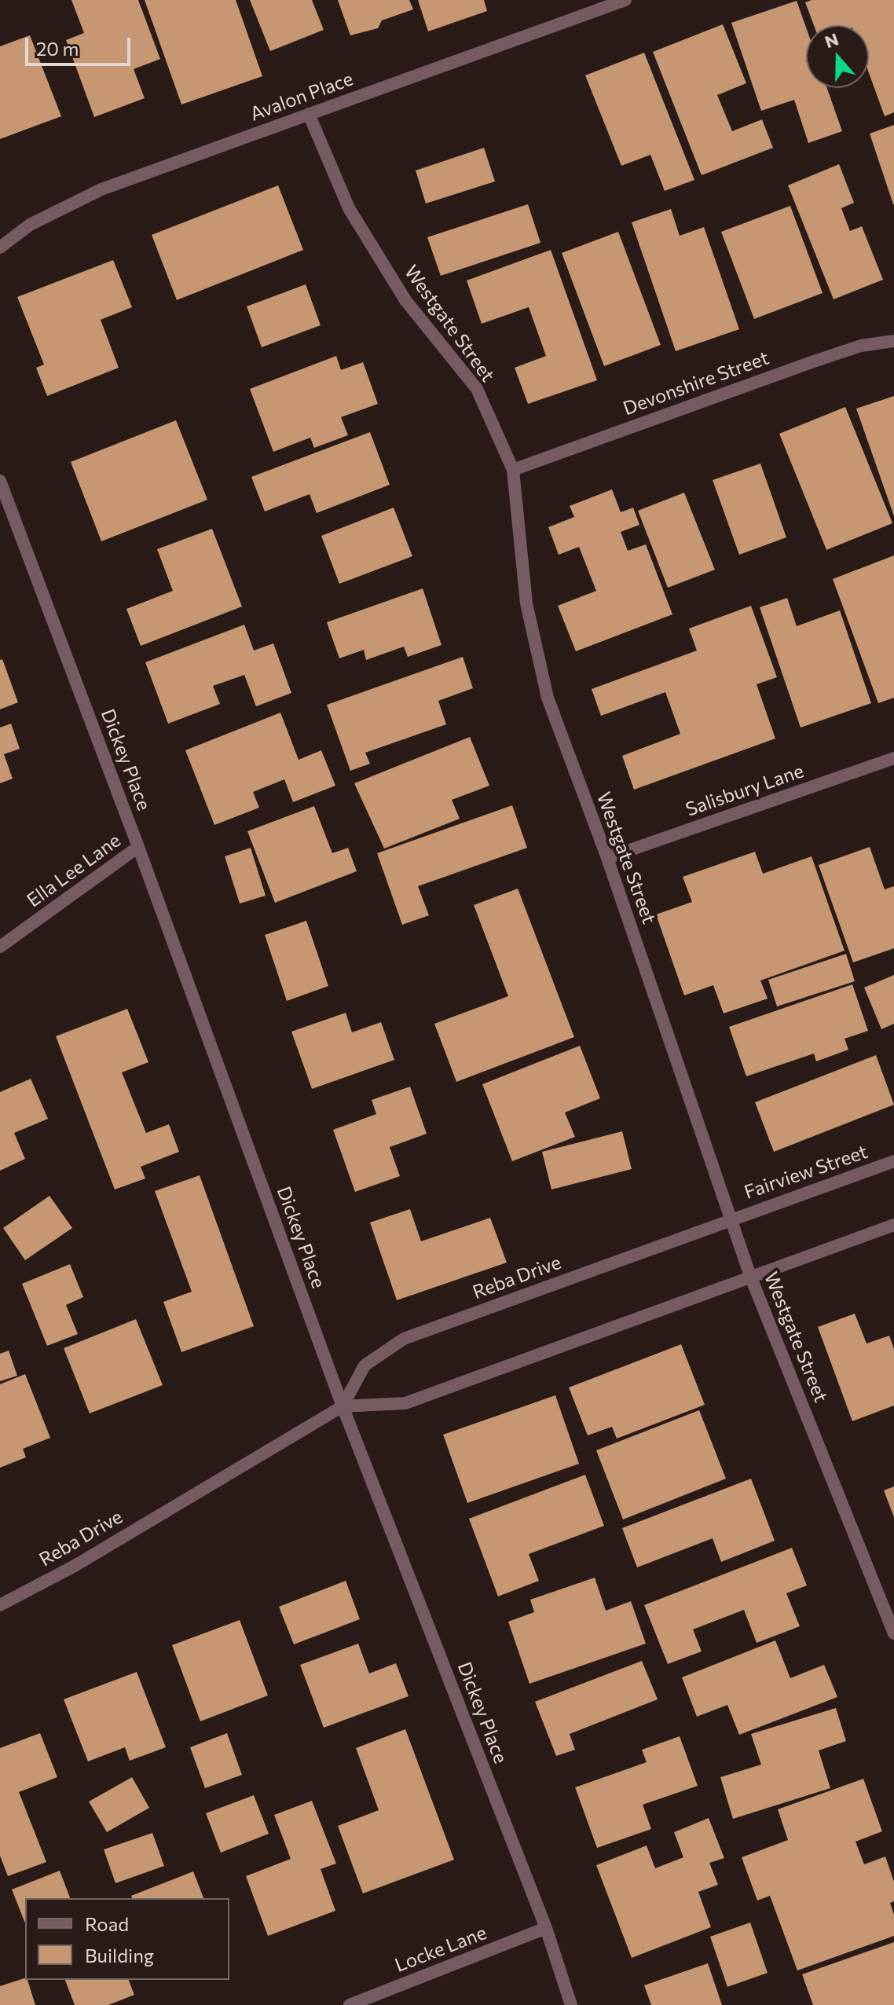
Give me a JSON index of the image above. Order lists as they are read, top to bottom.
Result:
{
  "streets": {
    "street": [
      "Avalon Place",
      "Westgate Street",
      "Devonshire Street",
      "Dickey Place",
      "Salisbury Lane",
      "Ella Lee Lane",
      "Fairview Street",
      "Reba Drive",
      "Locke Lane"
    ]
  },
  "crossings": [
    ["Avalon Place", "Westgate Street"],
    ["Westgate Street", "Devonshire Street"],
    ["Westgate Street", "Salisbury Lane"],
    ["Westgate Street", "Fairview Street"],
    ["Westgate Street", "Reba Drive"],
    ["Dickey Place", "Ella Lee Lane"],
    ["Dickey Place", "Reba Drive"],
    ["Dickey Place", "Locke Lane"],
    ["Fairview Street", "Reba Drive"]
  ],
  "legend": ["Road", "Building"],
  "scale_bar": "20 m",
  "north": "top"
}
